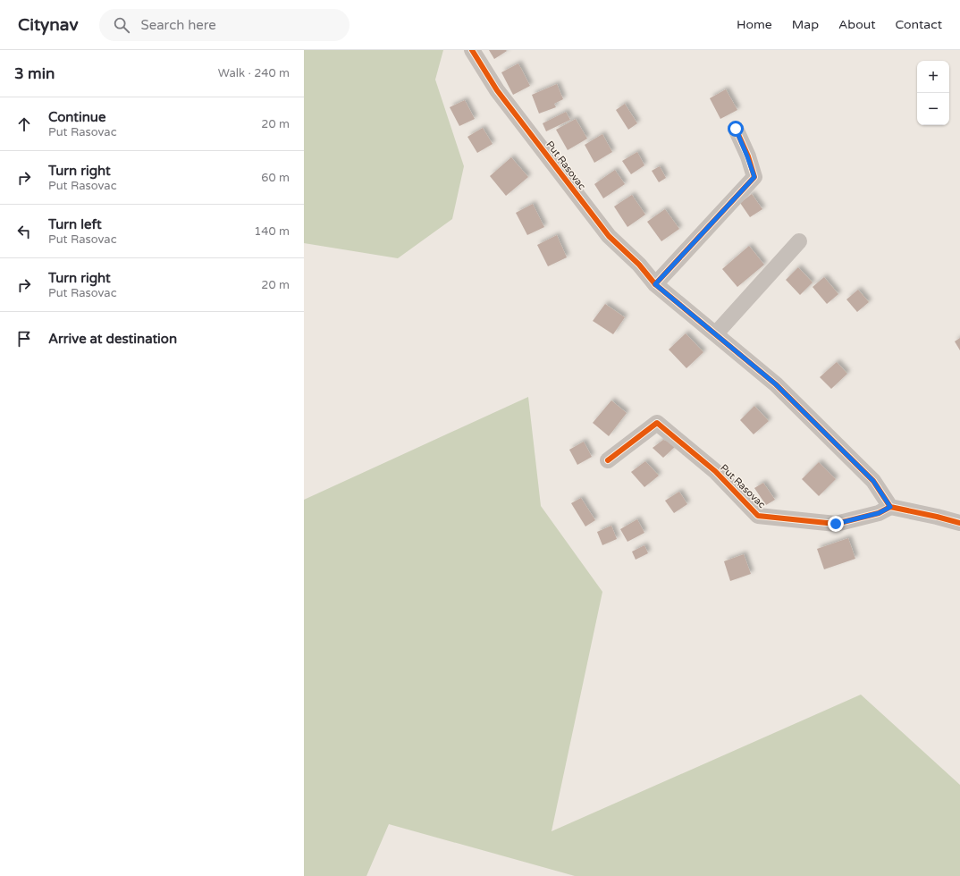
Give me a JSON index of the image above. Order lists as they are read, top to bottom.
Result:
{
  "streets": {
    "street": ["Put Rasovac"]
  },
  "page": {
    "header": "Citynav",
    "search": "Search here",
    "nav": [
      "Home",
      "Map",
      "About",
      "Contact"
    ],
    "heading": ["3 min", "Walk · 240 m"],
    "map_buttons": ["+", "−"],
    "list": [
      ["Continue", "Put Rasovac", "20 m"],
      ["Turn right", "Put Rasovac", "60 m"],
      ["Turn left", "Put Rasovac", "140 m"],
      ["Turn right", "Put Rasovac", "20 m"],
      "Arrive at destination"
    ]
  }
}
